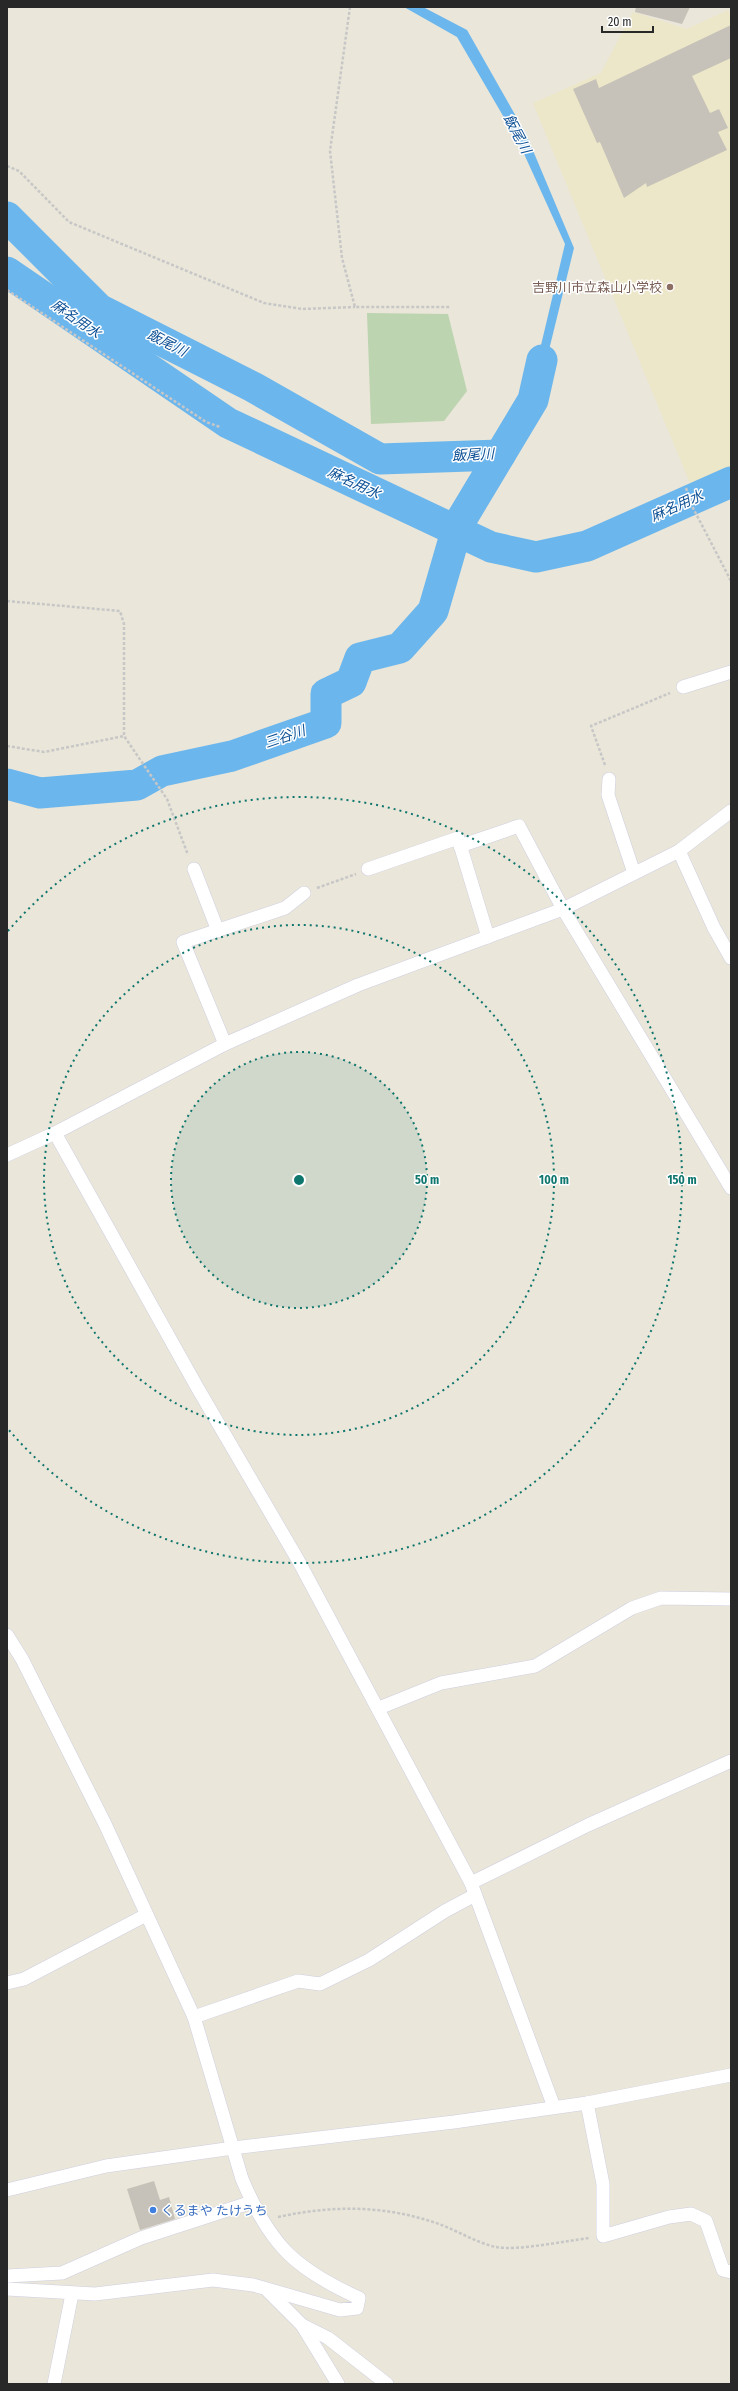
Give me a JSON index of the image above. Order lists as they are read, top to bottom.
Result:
{
  "water": ["飯尾川", "麻名用水", "三谷川"],
  "places": ["吉野川市立森山小学校", "くるまや たけうち"],
  "scale_bar": "20 m",
  "rings": ["50 m", "100 m", "150 m"]
}
